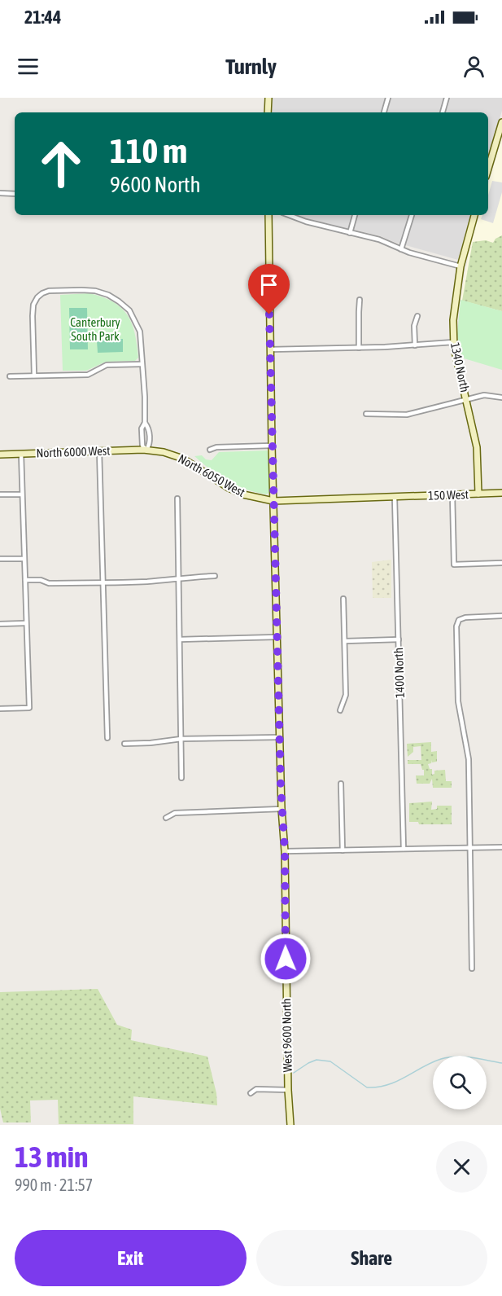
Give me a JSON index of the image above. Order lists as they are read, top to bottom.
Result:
{
  "streets": {
    "street": [
      "1340 North",
      "North 6000 West",
      "North 6050 West",
      "150 West",
      "1400 North",
      "West 9600 North"
    ]
  },
  "crossings": [
    ["1340 North", "150 West"],
    ["North 6000 West", "North 6050 West"],
    ["North 6050 West", "150 West"],
    ["North 6050 West", "1400 North"],
    ["North 6050 West", "West 9600 North"],
    ["150 West", "1400 North"]
  ],
  "parks": ["Canterbury South Park"],
  "page": {
    "status": "21:44",
    "header": "Turnly",
    "turn": ["110 m", "9600 North"],
    "heading": ["13 min", "990 m · 21:57"],
    "buttons": ["Exit", "Share"]
  }
}
